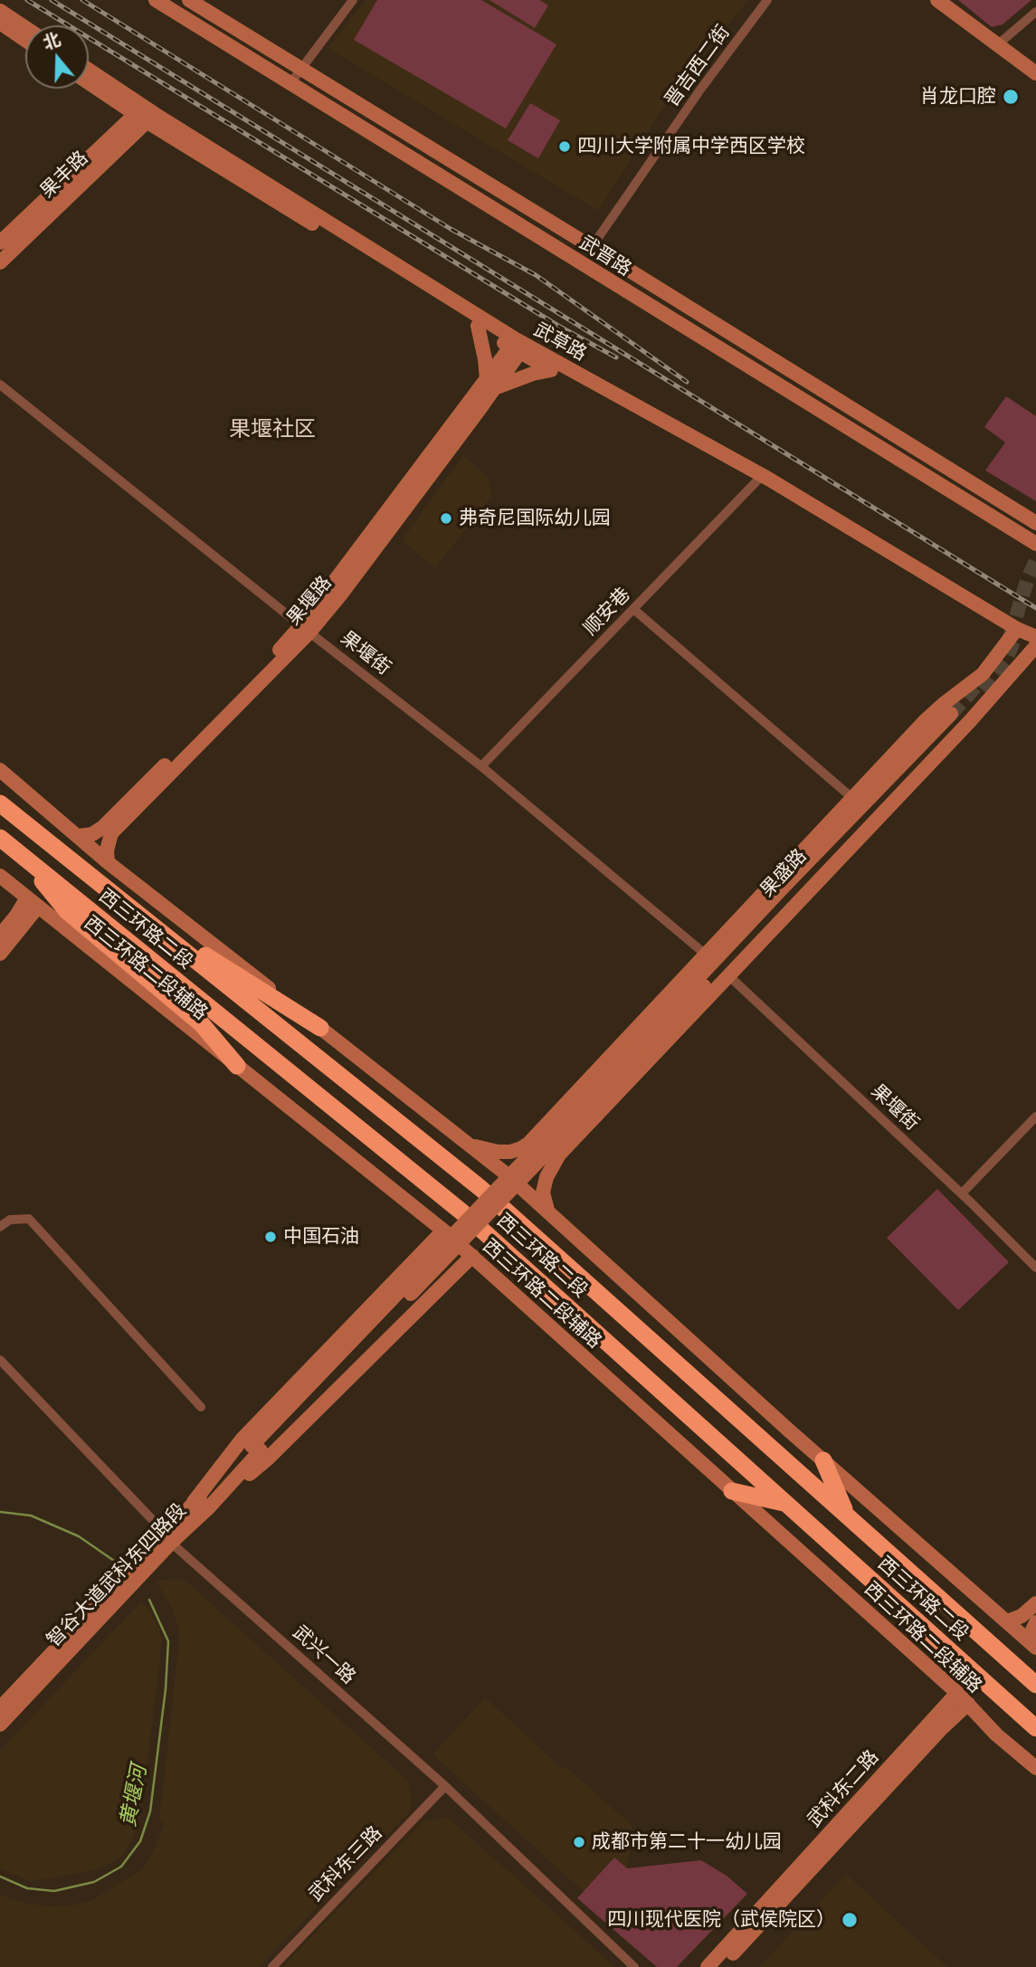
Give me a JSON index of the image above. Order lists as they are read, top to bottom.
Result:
{
  "streets": {
    "highway": ["西三环路二段"],
    "street": [
      "晋吉西二街",
      "果丰路",
      "武晋路",
      "武草路",
      "果堰路",
      "顺安巷",
      "果堰街",
      "果盛路",
      "西三环路二段辅路",
      "智谷大道武科东四路段",
      "武兴一路",
      "武科东二路",
      "武科东三路"
    ]
  },
  "crossings": [
    ["晋吉西二街", "武晋路"],
    ["果丰路", "武草路"],
    ["武草路", "果堰路"],
    ["武草路", "顺安巷"],
    ["果堰路", "果堰街"],
    ["顺安巷", "果堰街"],
    ["果盛路", "智谷大道武科东四路段"],
    ["西三环路二段辅路", "武科东二路"],
    ["智谷大道武科东四路段", "武兴一路"],
    ["武兴一路", "武科东三路"]
  ],
  "districts": ["果堰社区"],
  "water": ["黄堰河"],
  "places": [
    "肖龙口腔",
    "四川大学附属中学西区学校",
    "弗奇尼国际幼儿园",
    "中国石油",
    "成都市第二十一幼儿园",
    "四川现代医院（武侯院区）"
  ],
  "north": "top"
}
